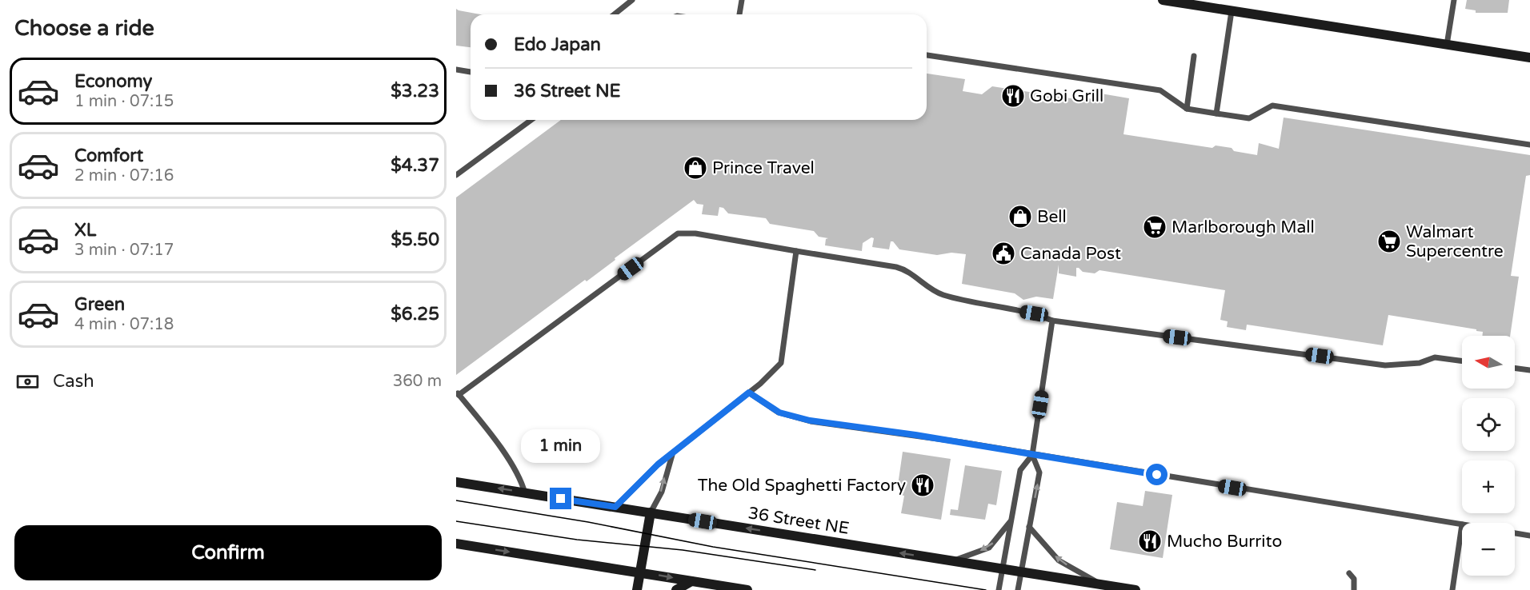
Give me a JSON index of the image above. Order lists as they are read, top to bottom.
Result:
{
  "streets": {
    "main road": ["36 Street NE"]
  },
  "places": {
    "restaurant": ["Gobi Grill", "The Old Spaghetti Factory", "Mucho Burrito"],
    "shop": ["Prince Travel", "Bell"],
    "supermarket": ["Marlborough Mall", "Walmart Supercentre"],
    "public building": ["Canada Post"]
  },
  "north": "left",
  "page": {
    "heading": "Choose a ride",
    "banner": ["Edo Japan", "36 Street NE"],
    "list": [
      {
        "name": "Economy",
        "note": "1 min · 07:15",
        "value": "$3.23"
      },
      {
        "name": "Comfort",
        "note": "2 min · 07:16",
        "value": "$4.37"
      },
      {
        "name": "XL",
        "note": "3 min · 07:17",
        "value": "$5.50"
      },
      {
        "name": "Green",
        "note": "4 min · 07:18",
        "value": "$6.25"
      }
    ],
    "map_buttons": ["+", "−"],
    "pay": ["Cash", "360 m"],
    "bubble": "1 min",
    "buttons": "Confirm"
  }
}
